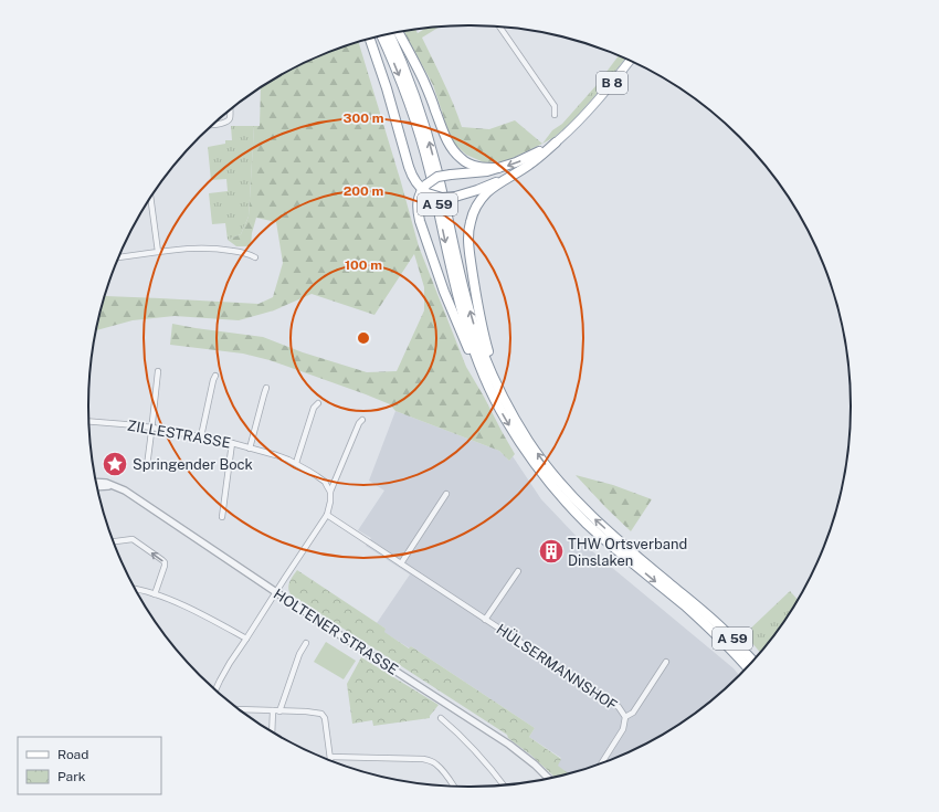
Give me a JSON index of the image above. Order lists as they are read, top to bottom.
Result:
{
  "streets": {
    "highway": ["A 59"],
    "main road": ["B 8"],
    "street": ["ZILLESTRASSE", "HOLTENER STRASSE", "HÜLSERMANNSHOF"]
  },
  "places": {
    "place": ["Springender Bock"],
    "building": ["THW Ortsverband Dinslaken"]
  },
  "legend": ["Road", "Park"],
  "rings": ["300 m", "200 m", "100 m"]
}
